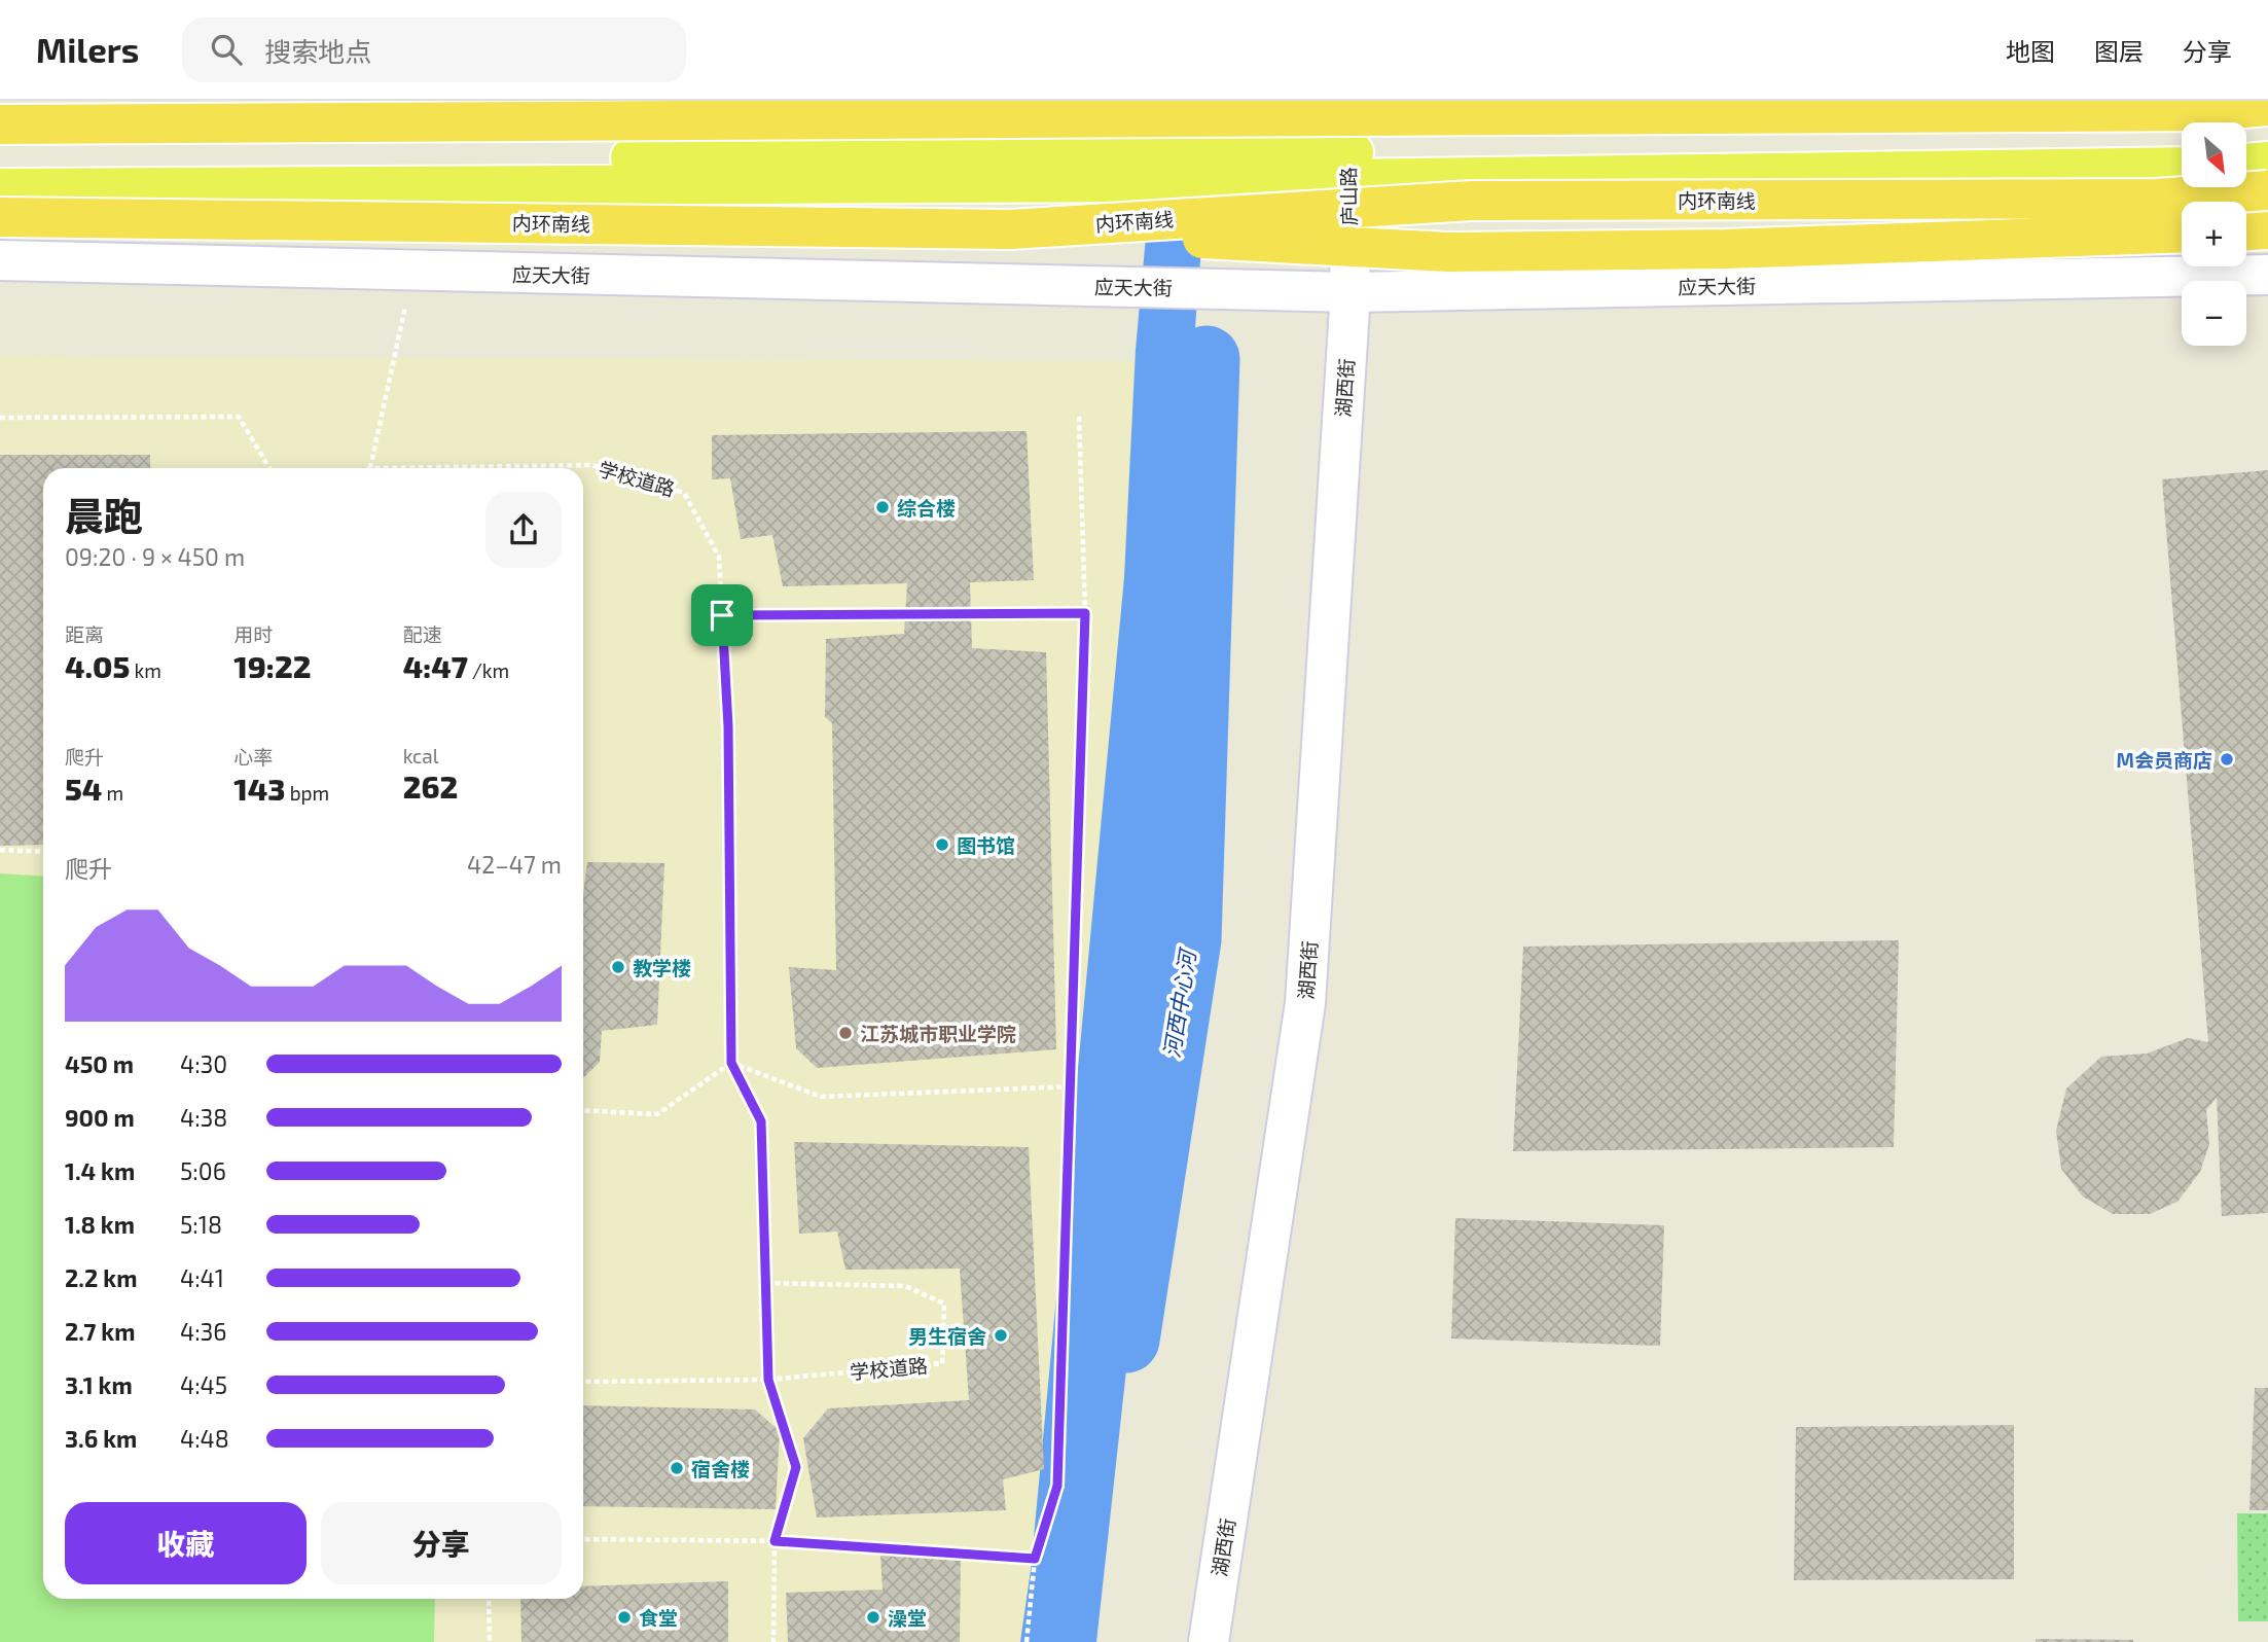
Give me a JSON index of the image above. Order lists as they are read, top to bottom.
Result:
{
  "streets": {
    "highway": ["内环南线"],
    "street": ["庐山路", "应天大街", "湖西街"],
    "path": ["学校道路"]
  },
  "crossings": [
    ["庐山路", "应天大街"],
    ["庐山路", "湖西街"],
    ["应天大街", "湖西街"]
  ],
  "water": ["河西中心河"],
  "places": [
    "综合楼",
    "M会员商店",
    "图书馆",
    "教学楼",
    "江苏城市职业学院",
    "男生宿舍",
    "宿舍楼",
    "食堂",
    "澡堂"
  ],
  "north": "bottom right",
  "page": {
    "header": "Milers",
    "search": "搜索地点",
    "nav": ["地图", "图层", "分享"],
    "map_buttons": ["+", "−"],
    "heading": ["晨跑", "09:20 · 9 × 450 m"],
    "stats": [
      ["距离", "4.05 km"],
      ["用时", "19:22"],
      ["配速", "4:47 /km"],
      ["爬升", "54 m"],
      ["心率", "143 bpm"],
      ["kcal", "262"]
    ],
    "chart": ["爬升", "42–47 m"],
    "list": [
      {
        "name": "450 m",
        "note": "4:30"
      },
      {
        "name": "900 m",
        "note": "4:38"
      },
      {
        "name": "1.4 km",
        "note": "5:06"
      },
      {
        "name": "1.8 km",
        "note": "5:18"
      },
      {
        "name": "2.2 km",
        "note": "4:41"
      },
      {
        "name": "2.7 km",
        "note": "4:36"
      },
      {
        "name": "3.1 km",
        "note": "4:45"
      },
      {
        "name": "3.6 km",
        "note": "4:48"
      }
    ],
    "buttons": ["收藏", "分享"]
  }
}
